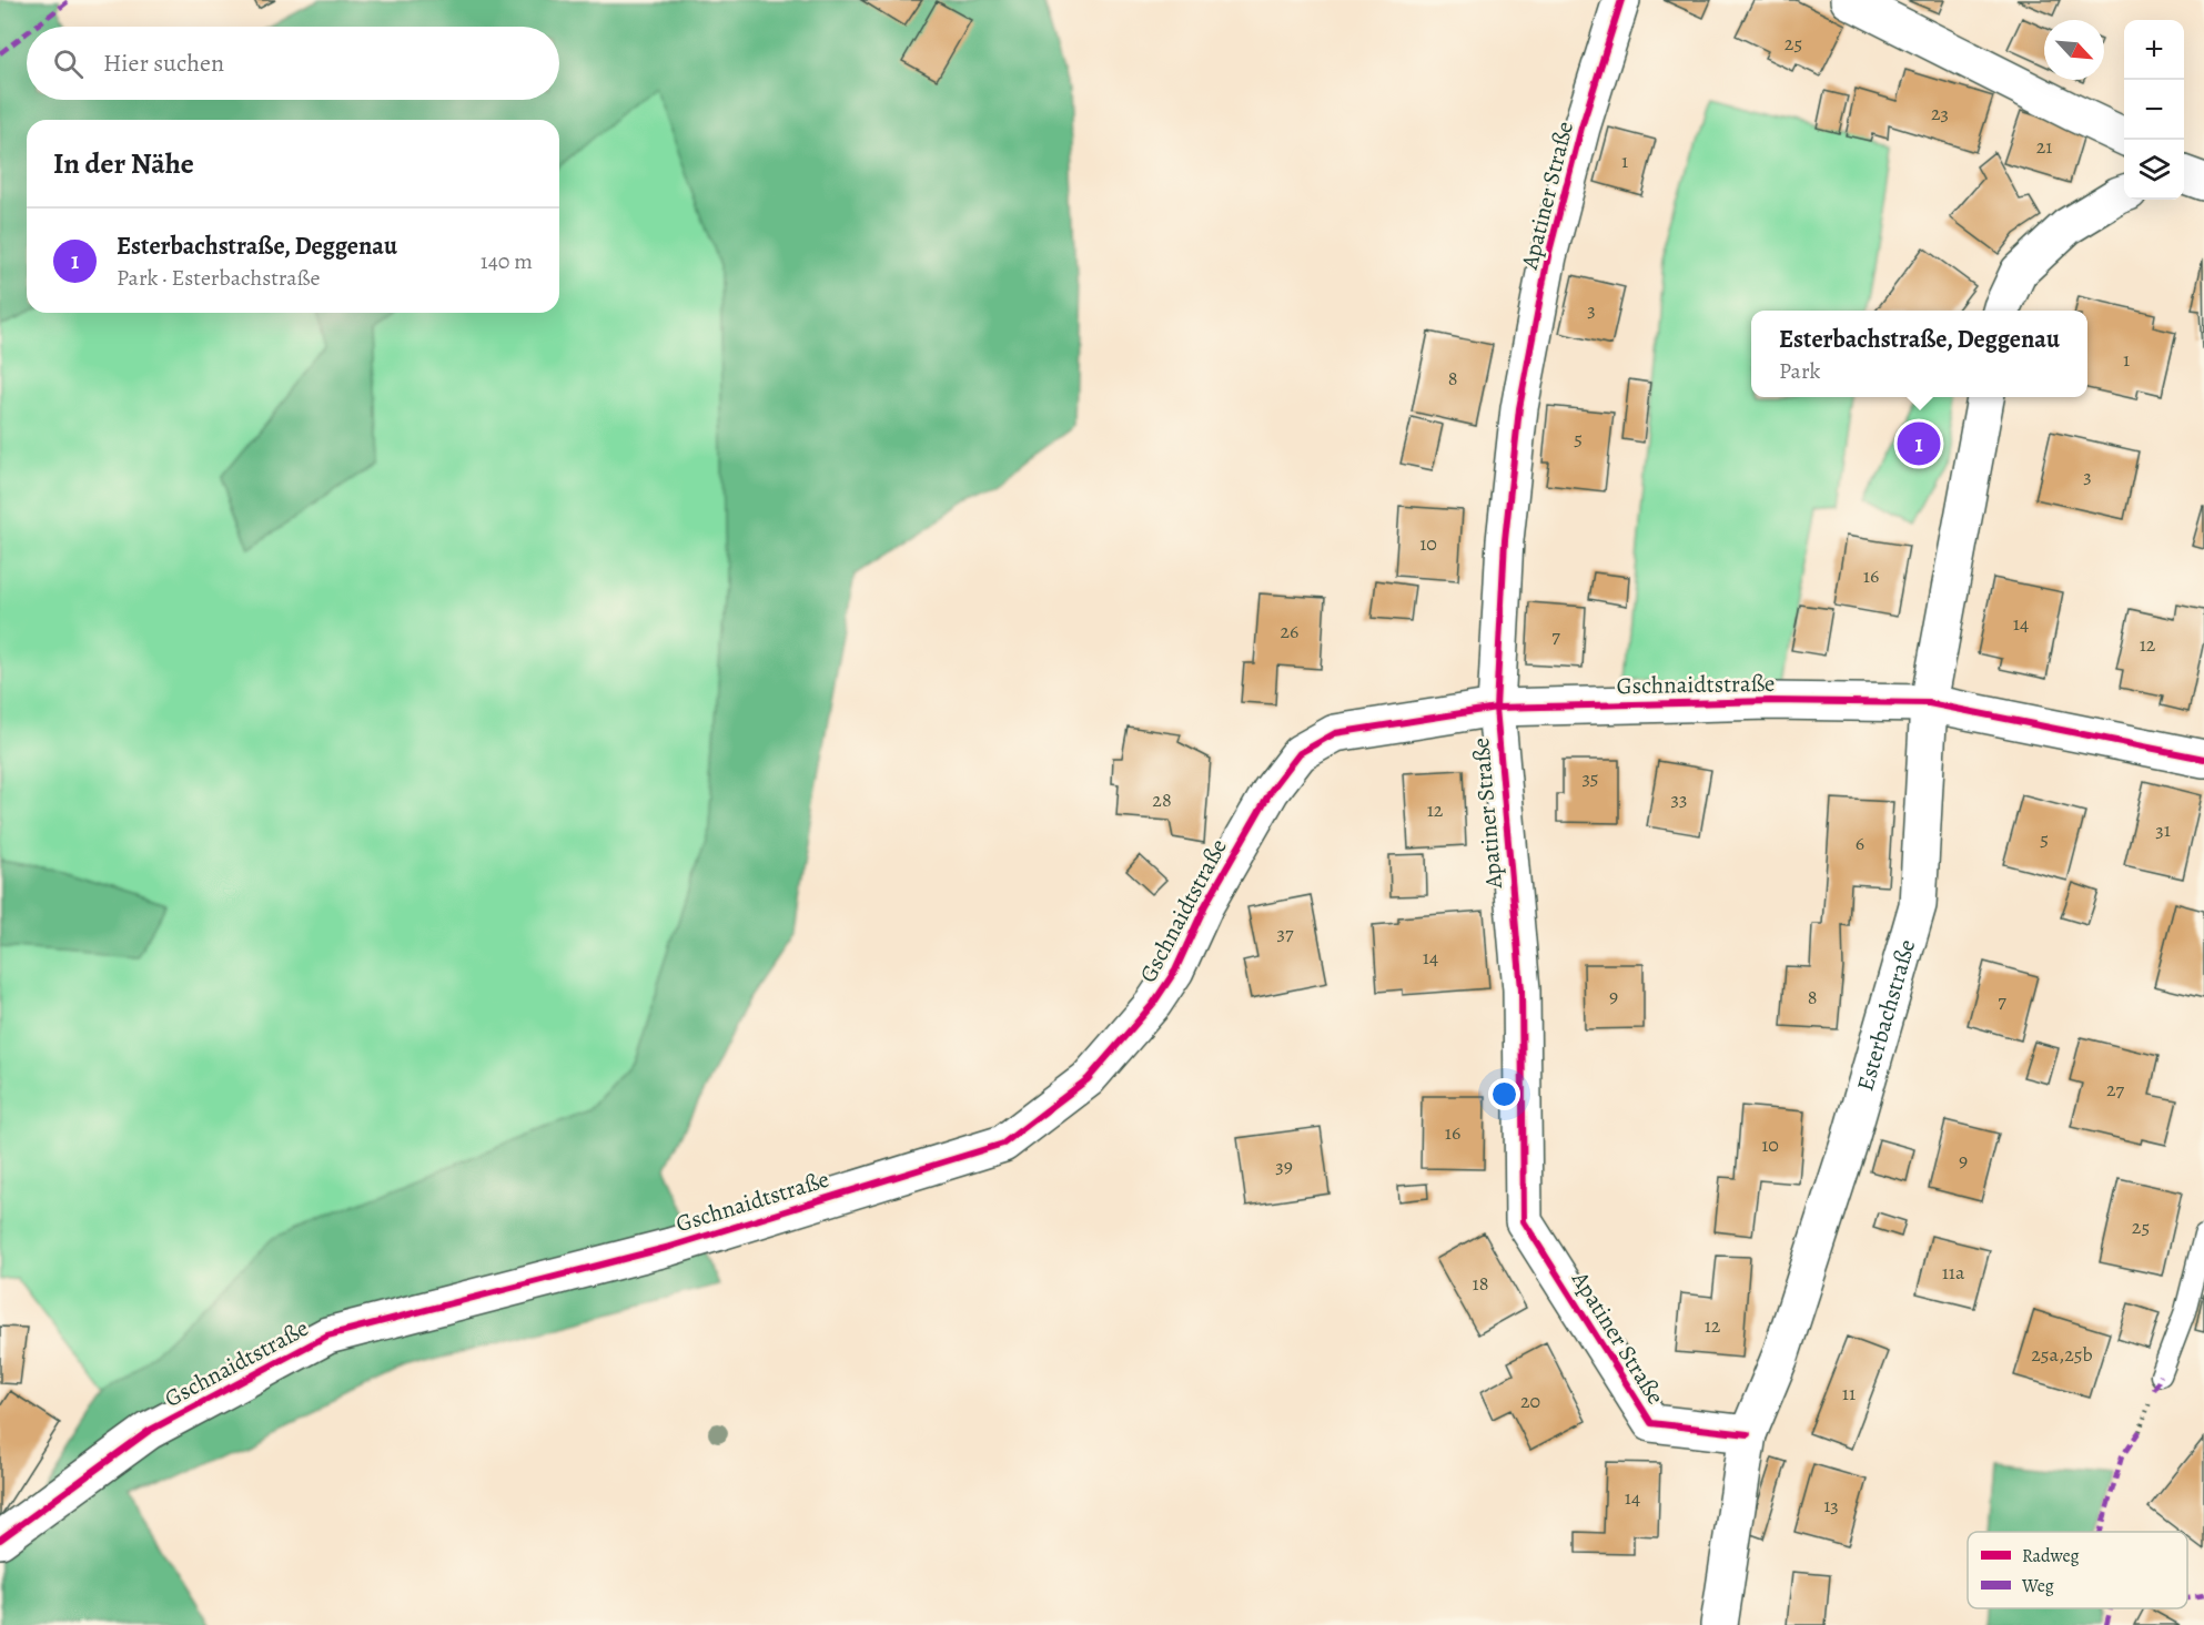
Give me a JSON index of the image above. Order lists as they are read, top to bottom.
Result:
{
  "streets": {
    "street": ["Apatiner Straße", "Gschnaidtstraße", "Esterbachstraße"]
  },
  "crossings": [
    ["Apatiner Straße", "Gschnaidtstraße"],
    ["Apatiner Straße", "Esterbachstraße"],
    ["Gschnaidtstraße", "Esterbachstraße"]
  ],
  "house_numbers": [
    "25",
    "23",
    "21",
    "1",
    "3",
    "1",
    "8",
    "5",
    "3",
    "10",
    "16",
    "14",
    "26",
    "7",
    "12",
    "35",
    "33",
    "28",
    "12",
    "31",
    "5",
    "6",
    "37",
    "14",
    "9",
    "8",
    "7",
    "27",
    "16",
    "10",
    "9",
    "39",
    "25",
    "11a",
    "18",
    "12",
    "25a,25b",
    "11",
    "20",
    "14",
    "13"
  ],
  "legend": ["Radweg", "Weg"],
  "north": "bottom right",
  "page": {
    "map_buttons": ["+", "−"],
    "search": "Hier suchen",
    "heading": "In der Nähe",
    "list": [
      {
        "mark": "1",
        "name": "Esterbachstraße, Deggenau",
        "note": "Park · Esterbachstraße",
        "value": "140 m"
      }
    ],
    "popup": ["Esterbachstraße, Deggenau", "Park"],
    "pins": "1"
  }
}
